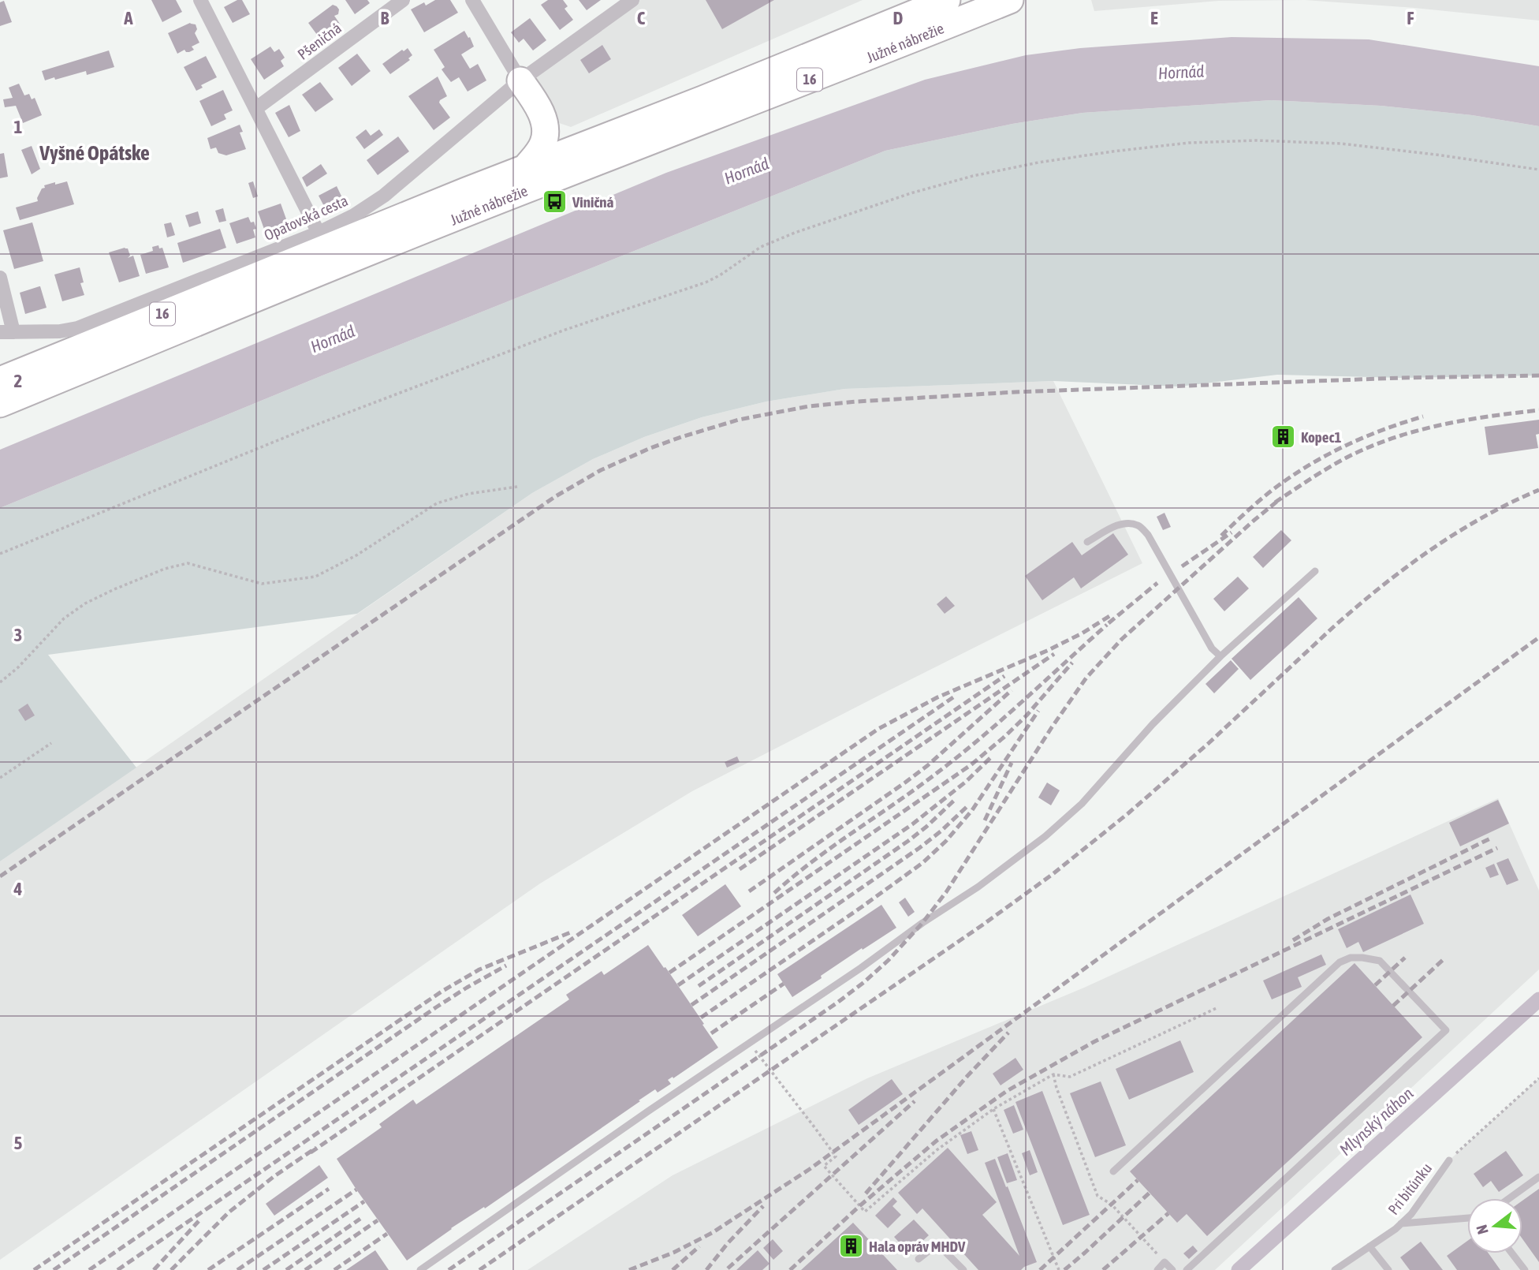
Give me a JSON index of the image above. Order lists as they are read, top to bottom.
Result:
{
  "streets": {
    "highway": ["Južné nábrežie", "16"],
    "street": ["Pšeničná", "Opatovská cesta"],
    "lane": ["Pri bitúnku"]
  },
  "districts": ["Vyšné Opátske"],
  "water": ["Hornád", "Mlynský náhon"],
  "places": {
    "bus stop": ["Viničná"],
    "building": ["Kopec1", "Hala opráv MHDV"]
  },
  "north": "left",
  "grid": {
    "columns": [
      "A",
      "B",
      "C",
      "D",
      "E",
      "F"
    ],
    "rows": [
      "1",
      "2",
      "3",
      "4",
      "5"
    ]
  }
}
